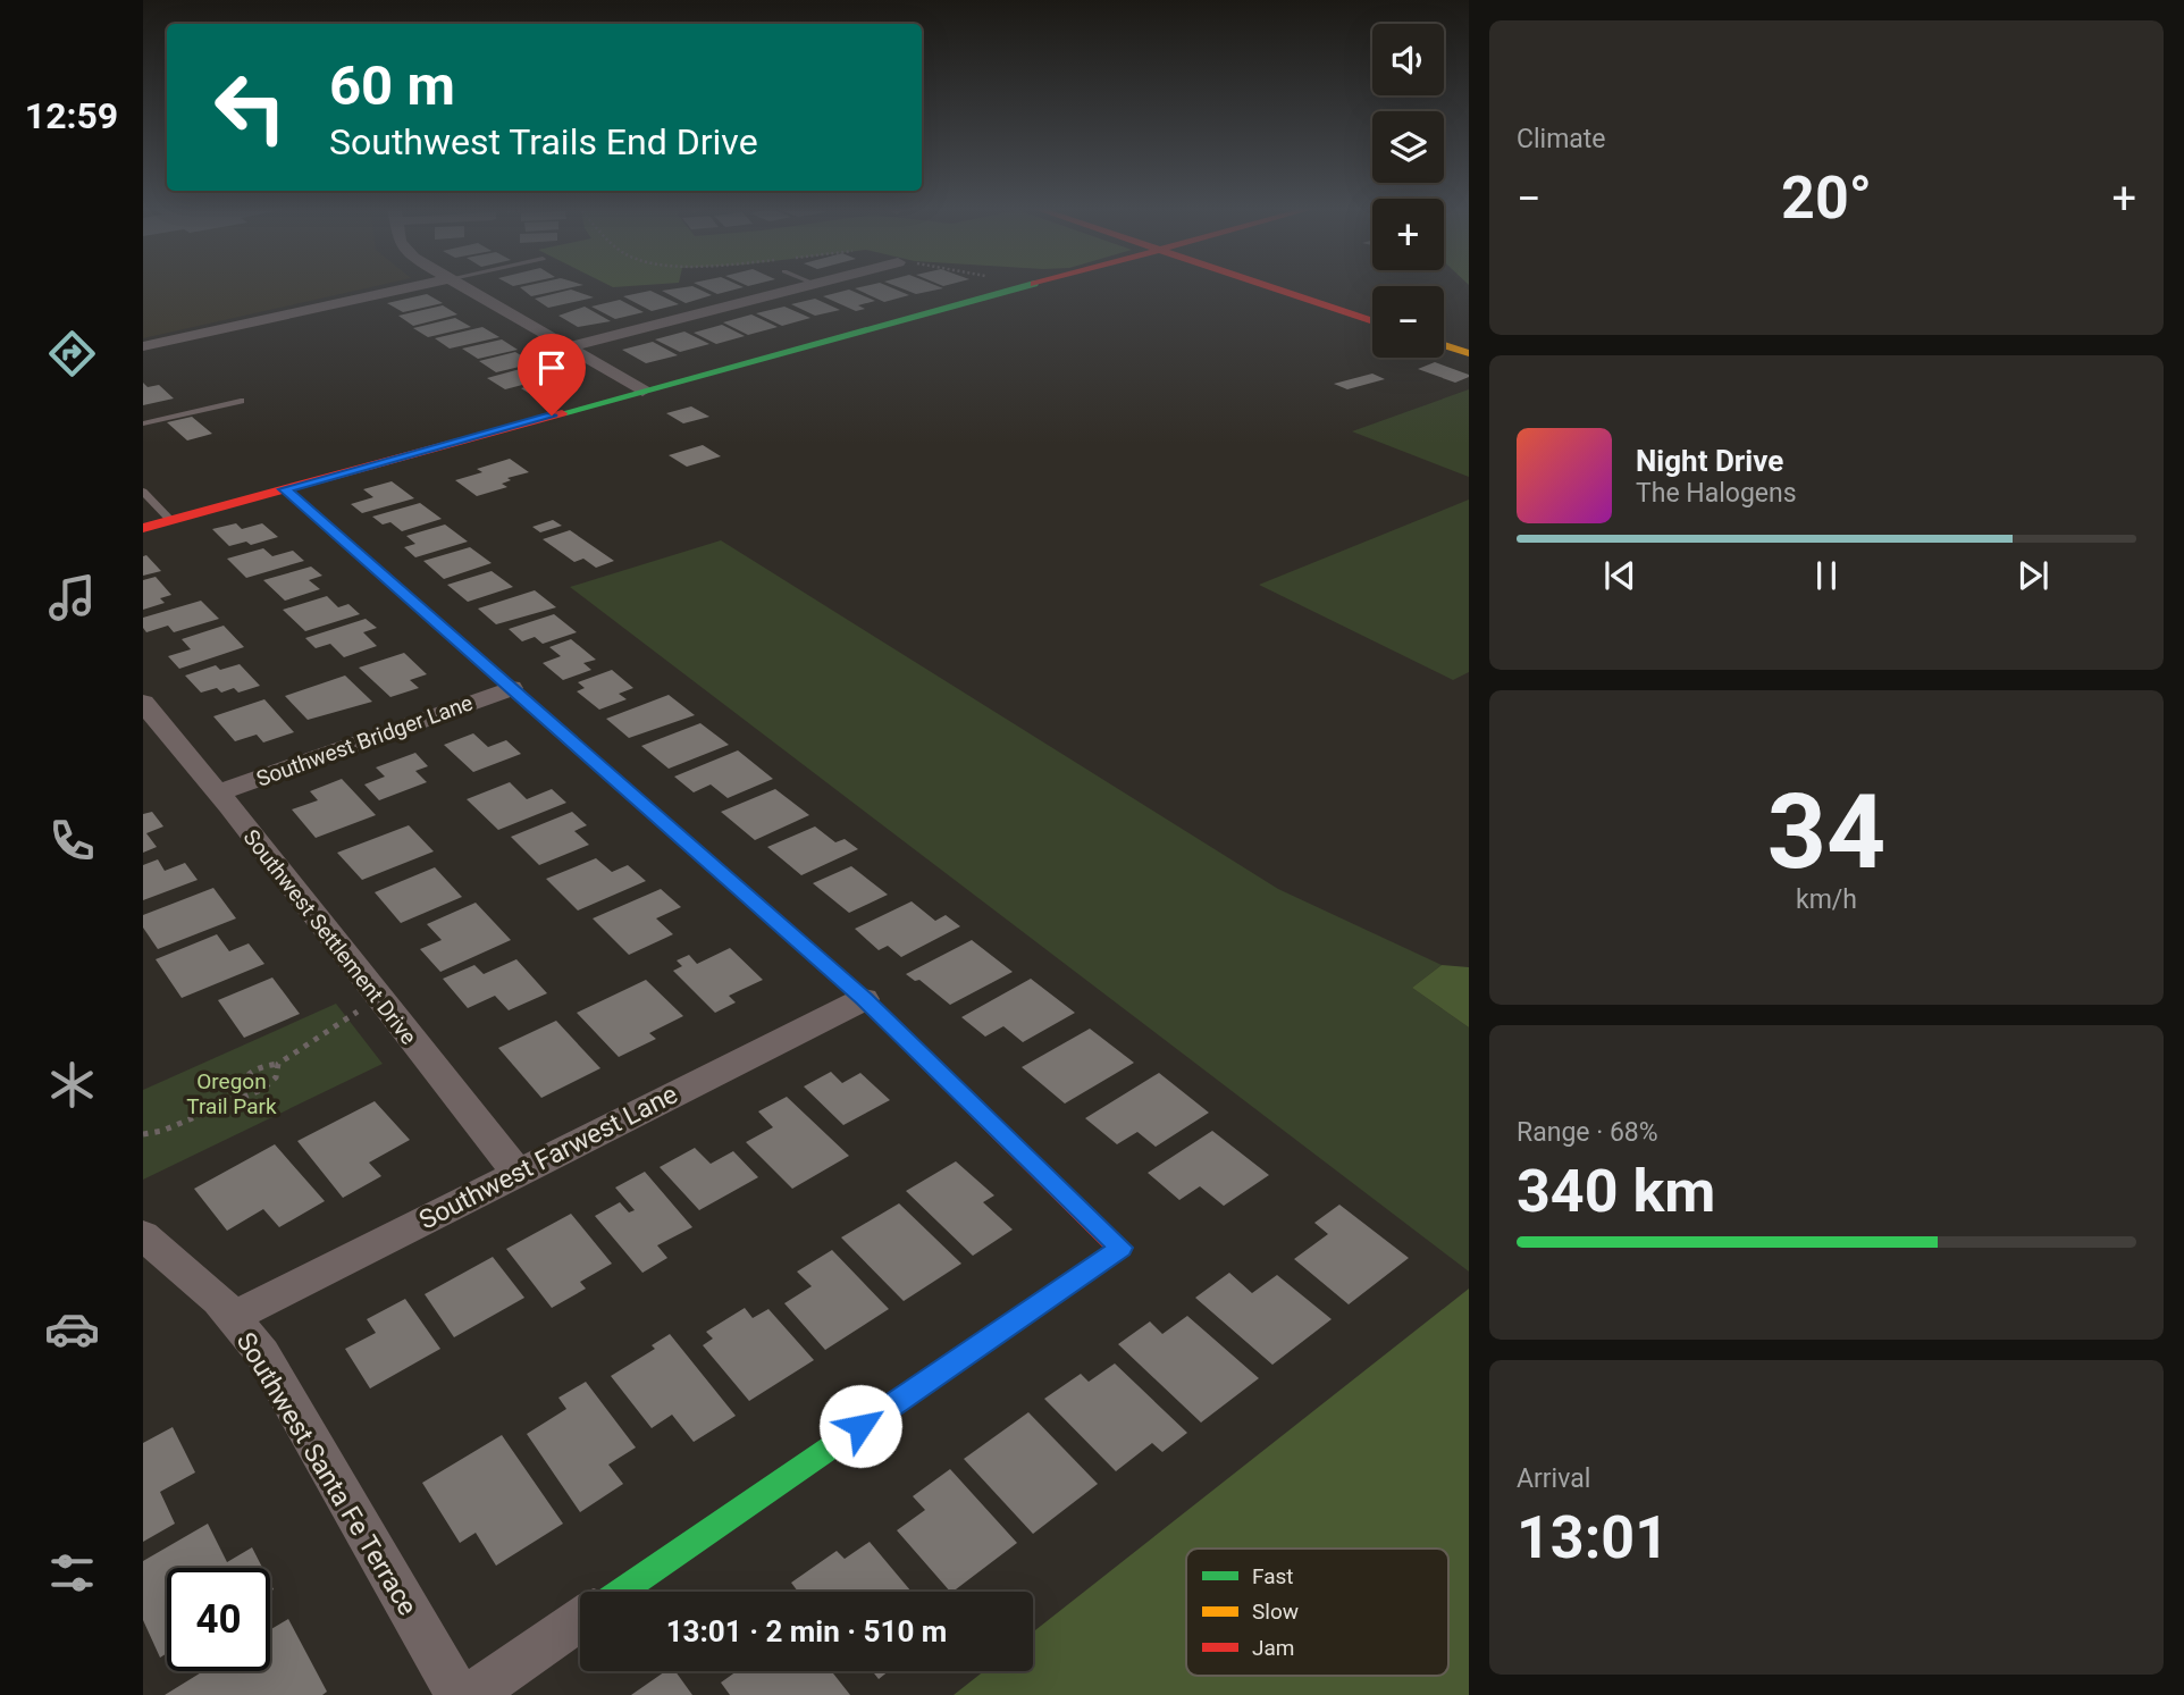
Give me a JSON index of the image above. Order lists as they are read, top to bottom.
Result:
{
  "streets": {
    "street": [
      "Southwest Bridger Lane",
      "Southwest Settlement Drive",
      "Southwest Farwest Lane",
      "Southwest Santa Fe Terrace"
    ]
  },
  "crossings": [
    ["Southwest Bridger Lane", "Southwest Settlement Drive"],
    ["Southwest Settlement Drive", "Southwest Farwest Lane"],
    ["Southwest Farwest Lane", "Southwest Santa Fe Terrace"]
  ],
  "parks": ["Oregon Trail Park"],
  "legend": ["Fast", "Slow", "Jam"],
  "page": {
    "tabs": "12:59",
    "tile": [
      "Climate",
      ["34", "km/h"],
      ["Range · 68%", "340 km"],
      ["Arrival", "13:01"]
    ],
    "map_buttons": ["+", "−"],
    "turn": ["60 m", "Southwest Trails End Drive"],
    "heat": ["−", "20°", "+"],
    "song": ["Night Drive", "The Halogens"],
    "limit": "40",
    "trip": "13:01 · 2 min · 510 m"
  }
}
